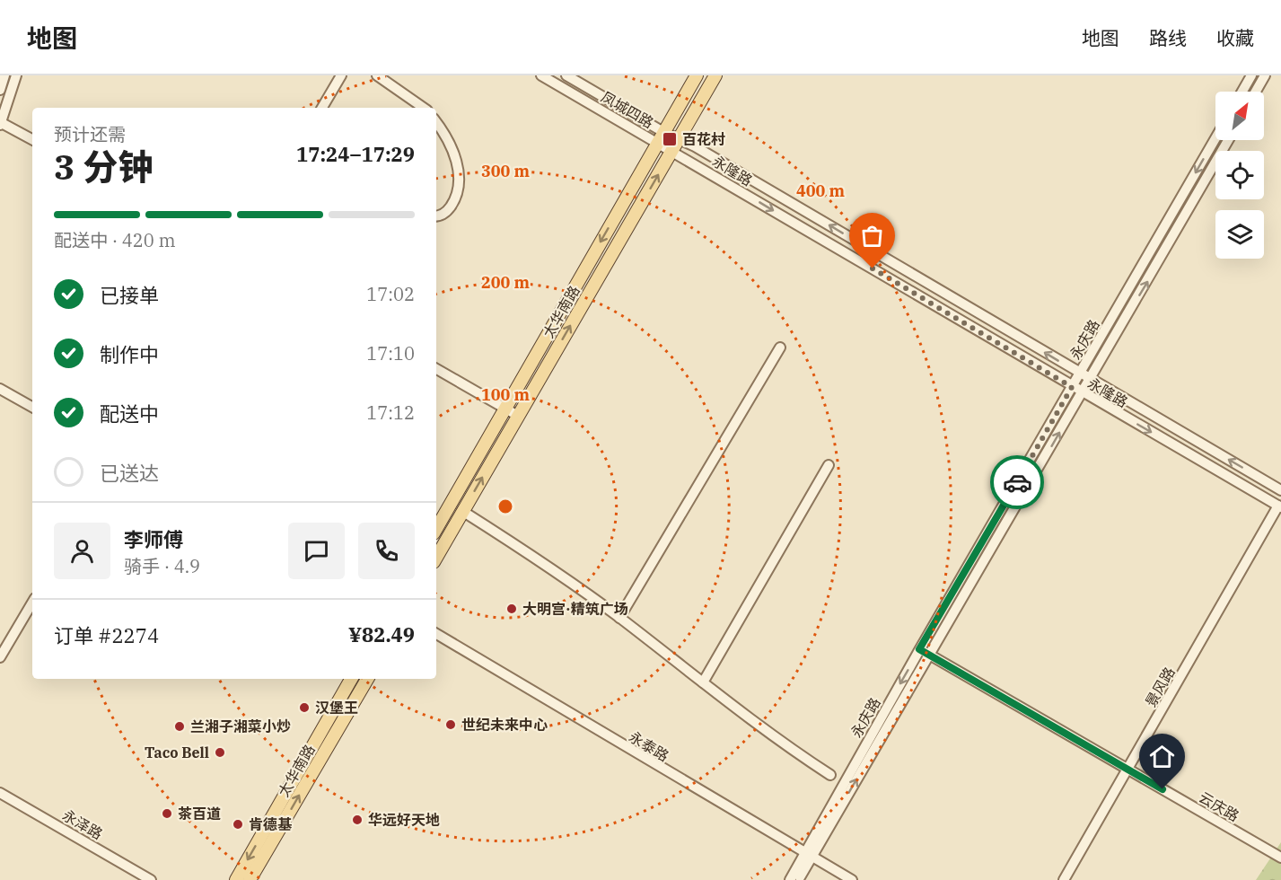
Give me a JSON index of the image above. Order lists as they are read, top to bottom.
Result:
{
  "streets": {
    "main road": ["太华南路"],
    "street": [
      "凤城四路",
      "永隆路",
      "永庆路",
      "景风路",
      "永泰路",
      "云庆路",
      "永泽路"
    ]
  },
  "crossings": [
    ["凤城四路", "永隆路"],
    ["凤城四路", "太华南路"],
    ["永隆路", "太华南路"],
    ["永隆路", "永庆路"],
    ["永隆路", "景风路"],
    ["永庆路", "永泰路"],
    ["永庆路", "云庆路"],
    ["景风路", "云庆路"]
  ],
  "places": {
    "transit": ["百花村"],
    "other": [
      "大明宫·精筑广场",
      "汉堡王",
      "世纪未来中心",
      "兰湘子湘菜小炒",
      "Taco Bell",
      "茶百道",
      "华远好天地",
      "肯德基"
    ]
  },
  "north": "top right",
  "page": {
    "header": "地图",
    "nav": ["地图", "路线", "收藏"],
    "heading": ["3 分钟", "预计还需", "17:24–17:29"],
    "panel": [
      "李师傅",
      "骑手 · 4.9",
      "订单 #2274",
      "¥82.49"
    ],
    "bar": "配送中 · 420 m",
    "list": [
      ["已接单", "17:02"],
      ["制作中", "17:10"],
      ["配送中", "17:12"],
      "已送达"
    ]
  },
  "rings": [
    "300 m",
    "400 m",
    "200 m",
    "100 m"
  ]
}
